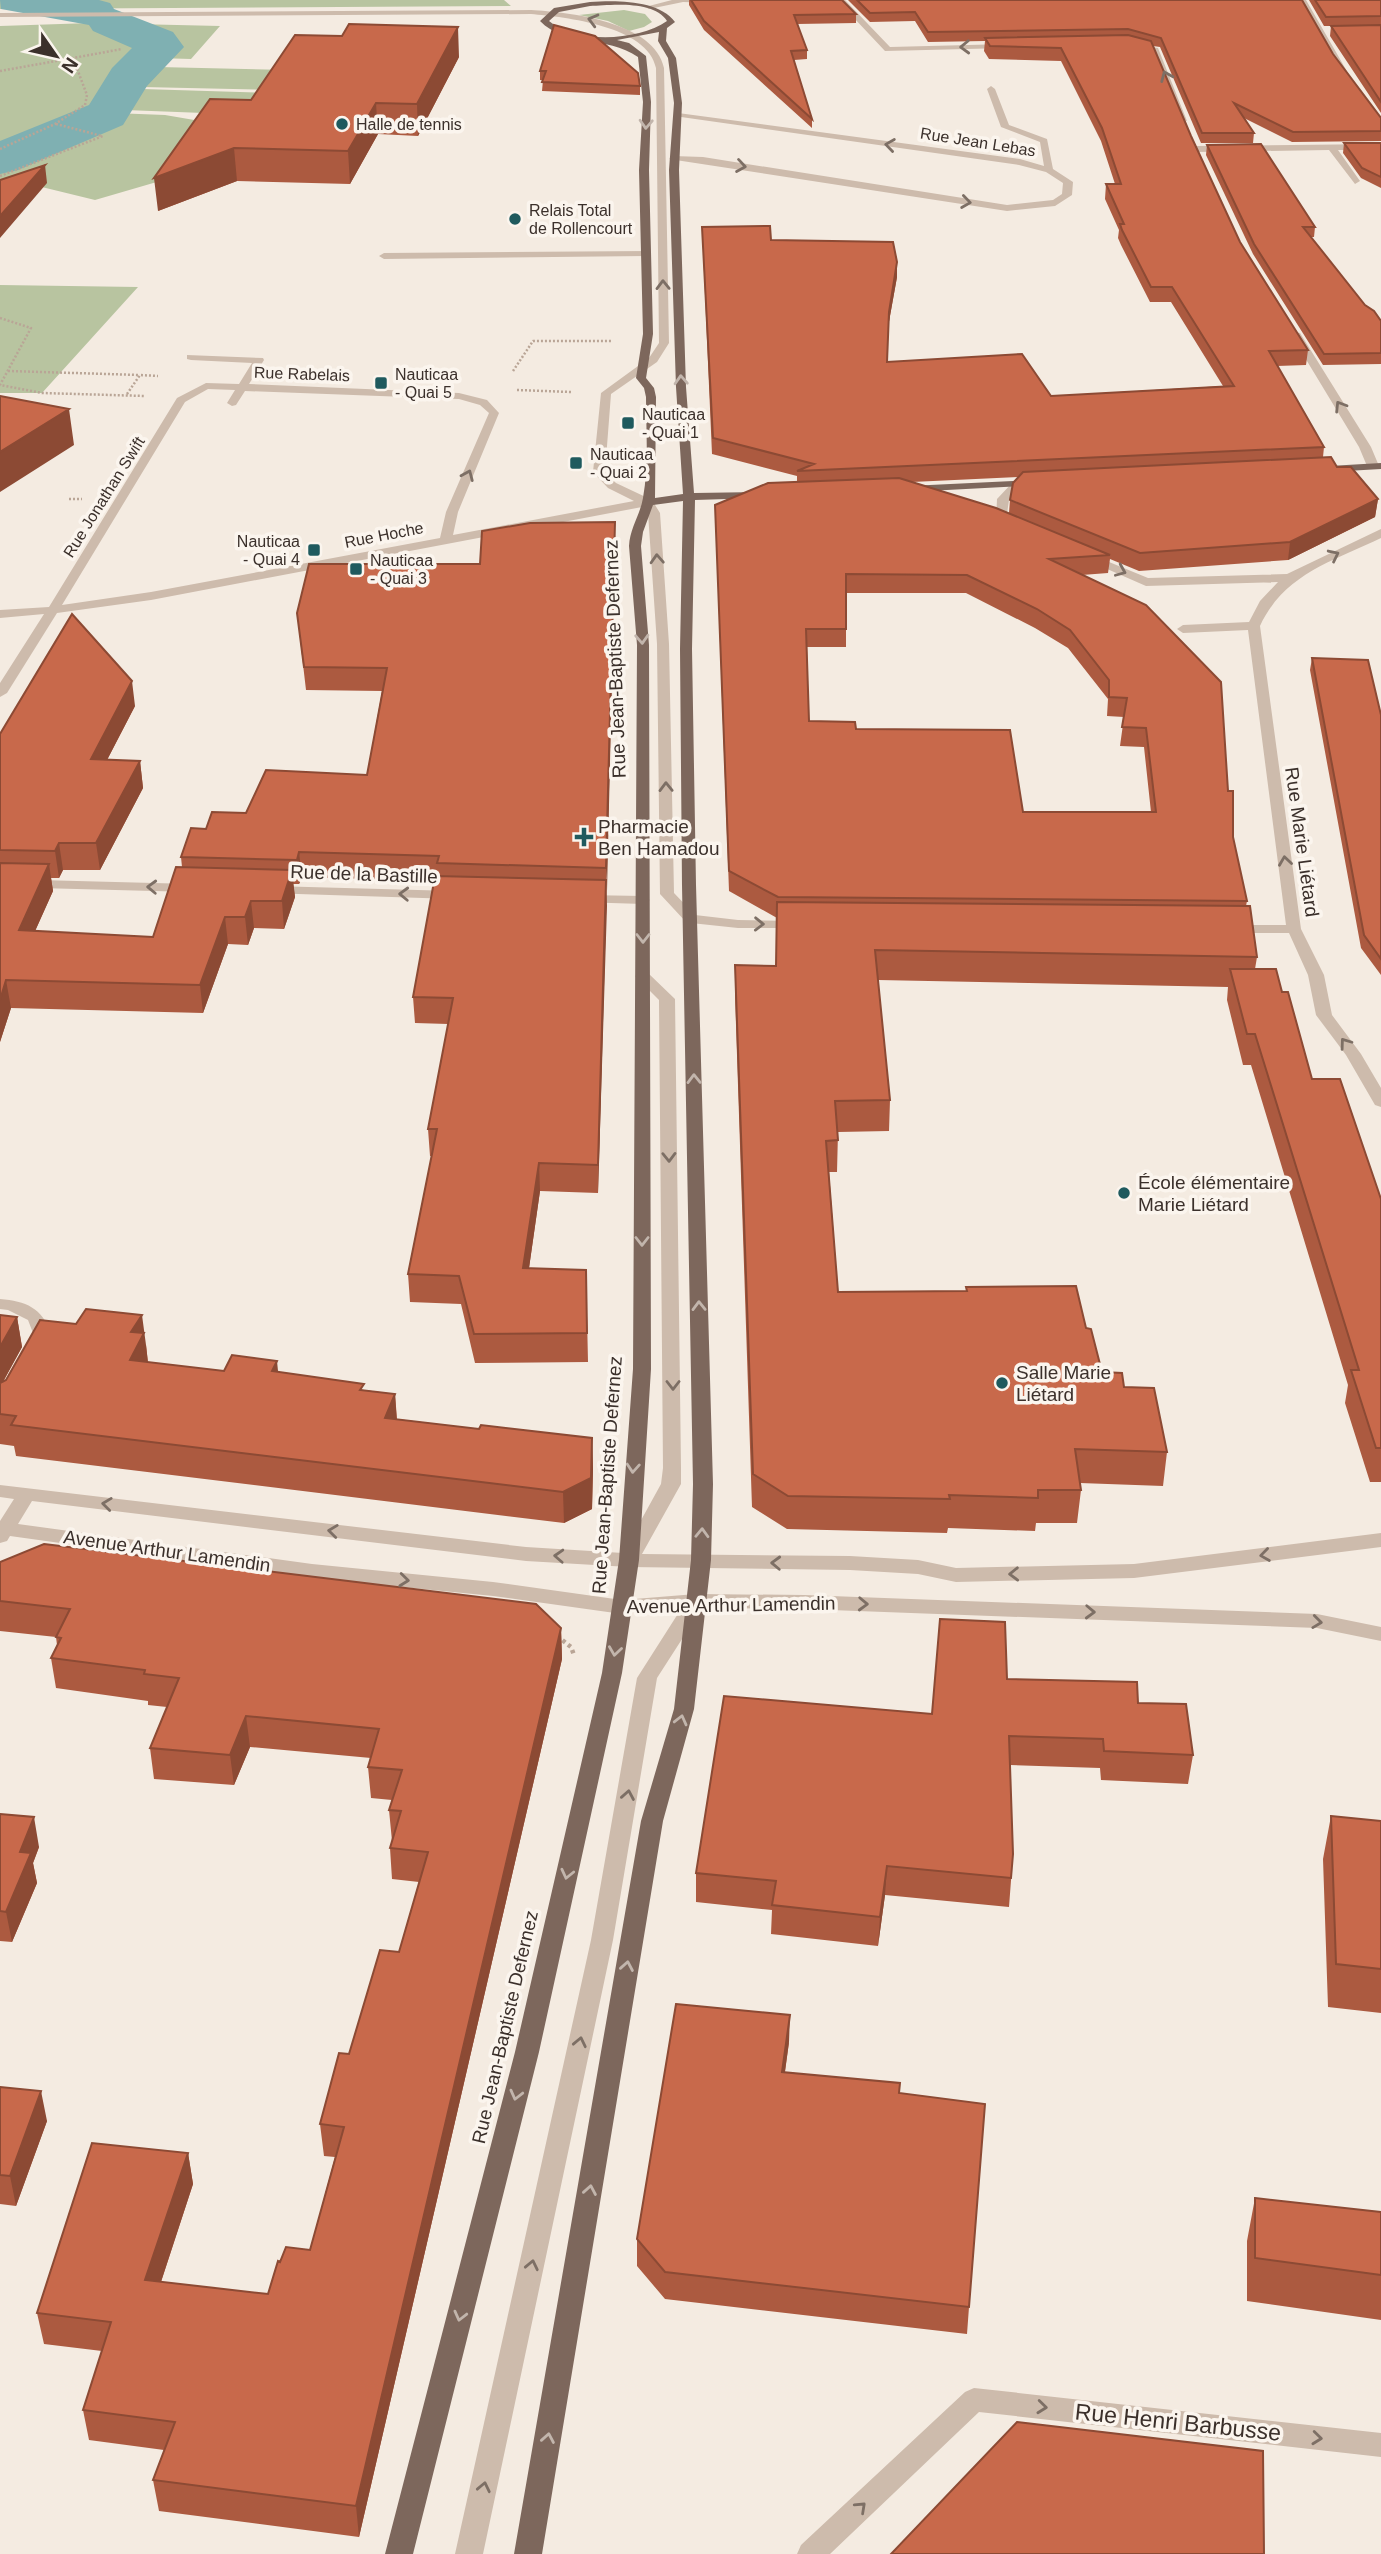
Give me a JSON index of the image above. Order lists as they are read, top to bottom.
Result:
{
  "streets": {
    "main road": ["Rue Jean-Baptiste Defernez"],
    "street": [
      "Rue Jean Lebas",
      "Rue Rabelais",
      "Rue Jonathan Swift",
      "Rue Hoche",
      "Rue Marie Liétard",
      "Rue de la Bastille",
      "Avenue Arthur Lamendin",
      "Rue Henri Barbusse"
    ]
  },
  "crossings": [
    ["Rue Rabelais", "Rue Jonathan Swift"],
    ["Rue Rabelais", "Rue Hoche"],
    ["Rue Jonathan Swift", "Rue Hoche"],
    ["Rue Hoche", "Rue Jean-Baptiste Defernez"],
    ["Rue Jean-Baptiste Defernez", "Avenue Arthur Lamendin"]
  ],
  "one_way": ["Rue Marie Liétard", "Rue de la Bastille", "Rue Henri Barbusse"],
  "places": {
    "other": [
      "Halle de tennis",
      "Relais Total de Rollencourt",
      "École élémentaire Marie Liétard",
      "Salle Marie Liétard"
    ],
    "transit": [
      "Nauticaa - Quai 5",
      "Nauticaa - Quai 1",
      "Nauticaa - Quai 2",
      "Nauticaa - Quai 4",
      "Nauticaa - Quai 3"
    ],
    "health": ["Pharmacie Ben Hamadou"]
  },
  "north": "bottom right"
}
